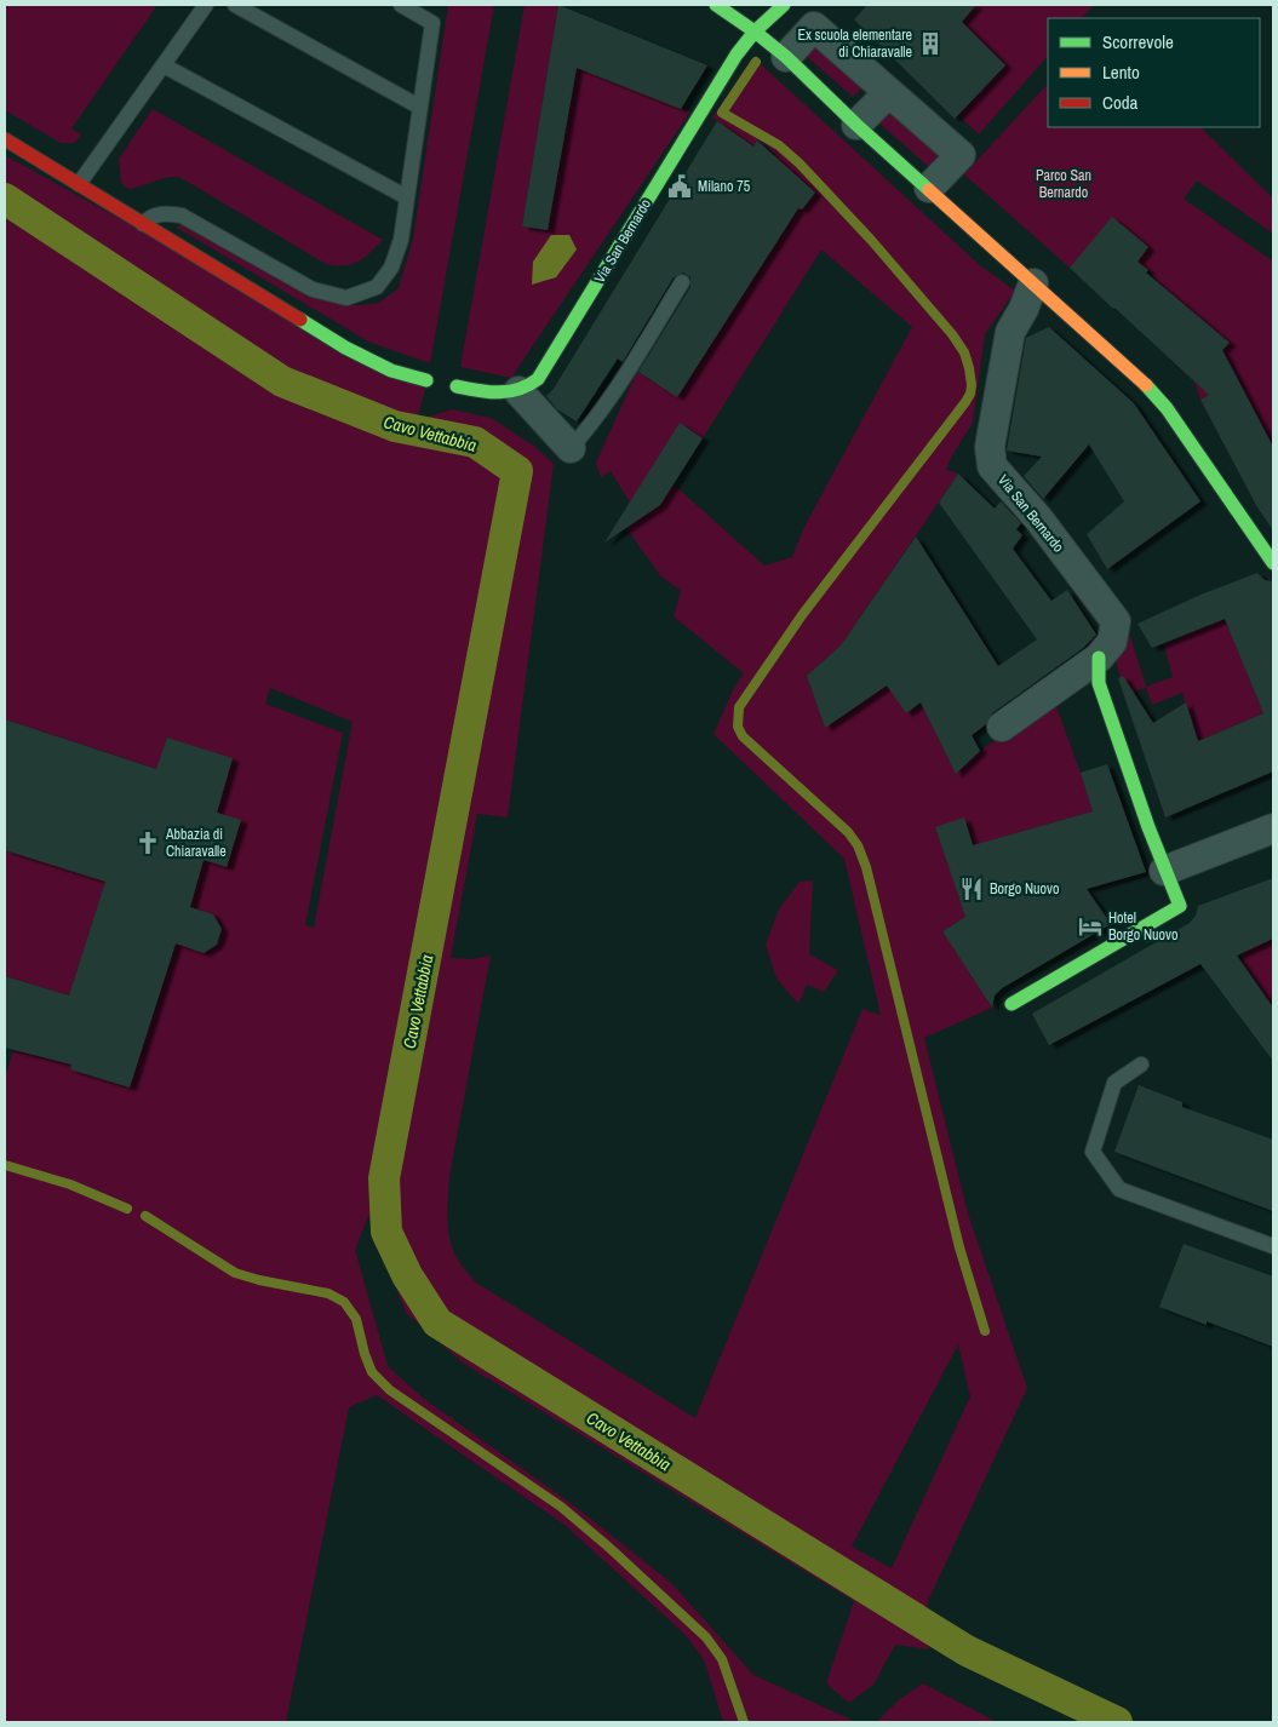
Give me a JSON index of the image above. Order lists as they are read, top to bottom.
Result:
{
  "streets": {
    "street": ["Via San Bernardo"]
  },
  "water": ["Cavo Vettabbia"],
  "parks": ["Parco San Bernardo"],
  "places": {
    "building": ["Ex scuola elementare di Chiaravalle"],
    "public building": ["Milano 75"],
    "church": ["Abbazia di Chiaravalle"],
    "restaurant": ["Borgo Nuovo"],
    "hotel": ["Hotel Borgo Nuovo"]
  },
  "legend": ["Scorrevole", "Lento", "Coda"]
}
